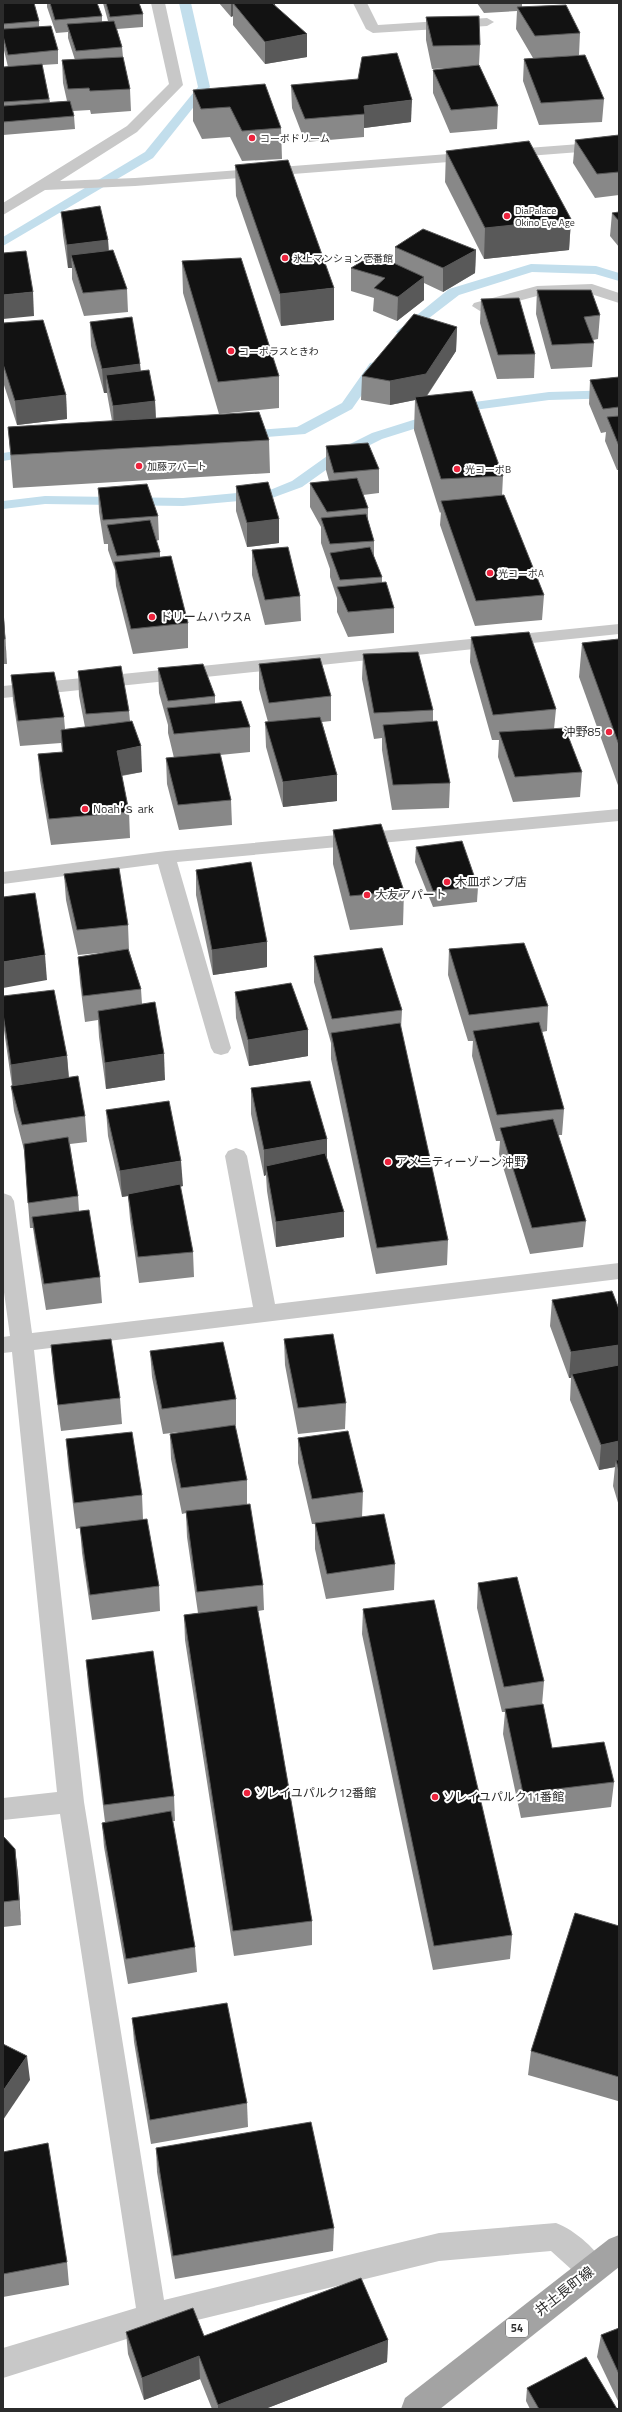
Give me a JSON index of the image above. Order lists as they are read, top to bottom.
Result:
{
  "streets": {
    "main road": ["井土長町線", "54"]
  },
  "places": [
    "コーポドリーム",
    "DiaPalace Okino Eye Age",
    "氷上マンション壱番館",
    "コーポラスときわ",
    "加藤アパート",
    "光コーポB",
    "光コーポA",
    "ドリームハウスA",
    "沖野85",
    "Noah′ｓ ark",
    "木皿ポンプ店",
    "大友アパート",
    "アメニティーゾーン沖野",
    "ソレイユパルク12番館",
    "ソレイユパルク11番館"
  ]
}
